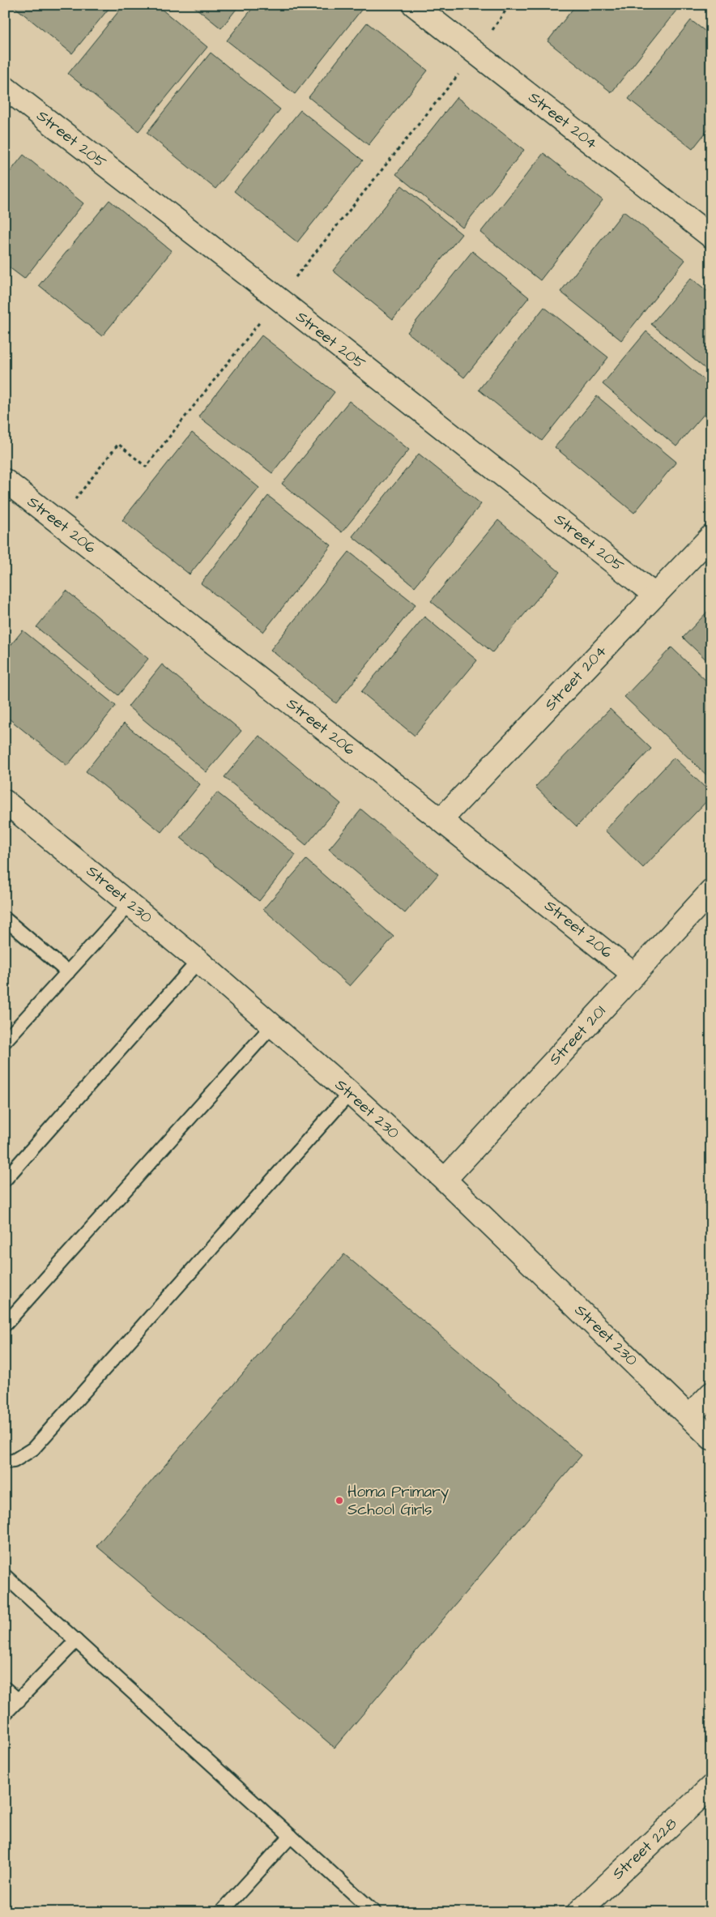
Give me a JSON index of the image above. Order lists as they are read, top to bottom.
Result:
{
  "streets": {
    "street": [
      "Street 204",
      "Street 205",
      "Street 206",
      "Street 230",
      "Street 201",
      "Street 228"
    ]
  },
  "crossings": [
    ["Street 204", "Street 205"],
    ["Street 204", "Street 206"],
    ["Street 206", "Street 201"],
    ["Street 230", "Street 201"]
  ],
  "places": ["Homa Primary School Girls"]
}
